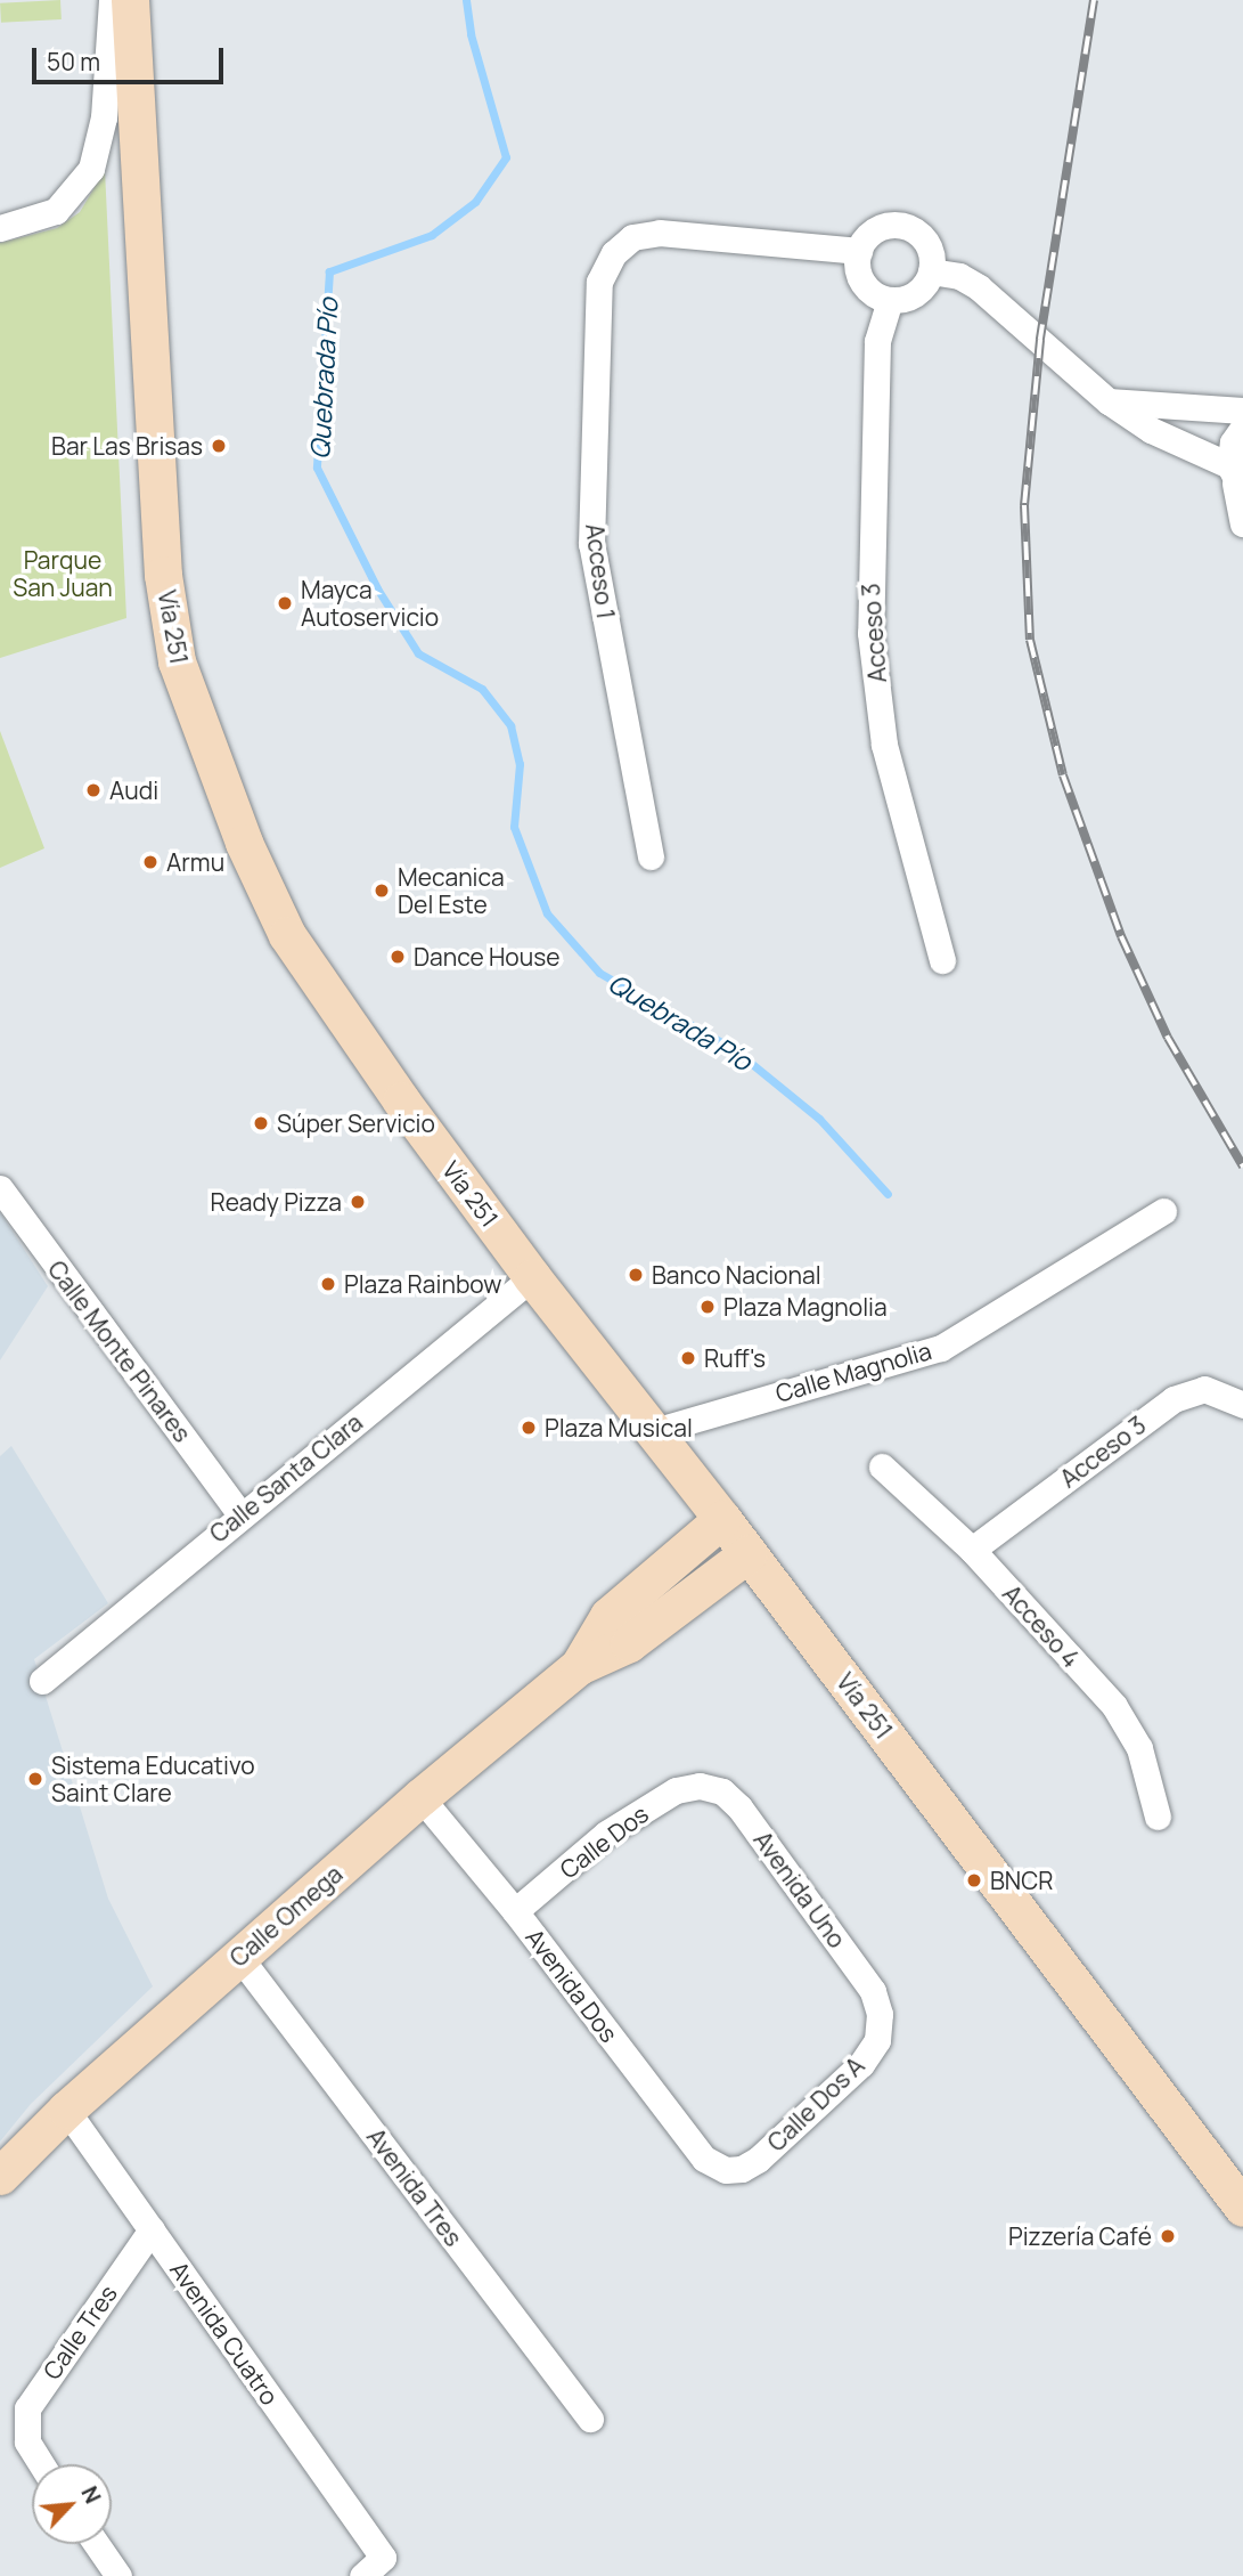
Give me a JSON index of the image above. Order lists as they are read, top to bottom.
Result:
{
  "streets": {
    "main road": ["Vía 251", "Calle Omega"],
    "street": [
      "Acceso 1",
      "Acceso 3",
      "Calle Monte Pinares",
      "Calle Magnolia",
      "Calle Santa Clara",
      "Acceso 4",
      "Calle Dos",
      "Avenida Uno",
      "Avenida Dos",
      "Calle Dos A",
      "Avenida Tres",
      "Calle Tres",
      "Avenida Cuatro"
    ]
  },
  "crossings": [
    ["Acceso 1", "Acceso 3"],
    ["Vía 251", "Calle Magnolia"],
    ["Vía 251", "Calle Santa Clara"],
    ["Vía 251", "Calle Omega"],
    ["Acceso 3", "Acceso 4"],
    ["Calle Monte Pinares", "Calle Santa Clara"],
    ["Calle Dos", "Avenida Uno"],
    ["Calle Dos", "Avenida Dos"],
    ["Avenida Uno", "Calle Dos A"],
    ["Calle Omega", "Avenida Dos"],
    ["Calle Omega", "Avenida Tres"],
    ["Calle Omega", "Avenida Cuatro"],
    ["Avenida Dos", "Calle Dos A"],
    ["Calle Tres", "Avenida Cuatro"]
  ],
  "water": ["Quebrada Pío"],
  "parks": ["Parque San Juan"],
  "places": [
    "Bar Las Brisas",
    "Mayca Autoservicio",
    "Audi",
    "Armu",
    "Mecanica Del Este",
    "Dance House",
    "Súper Servicio",
    "Ready Pizza",
    "Banco Nacional",
    "Plaza Rainbow",
    "Plaza Magnolia",
    "Ruff's",
    "Plaza Musical",
    "Sistema Educativo Saint Clare",
    "BNCR",
    "Pizzería Café"
  ],
  "scale_bar": "50 m",
  "north": "top right"
}
